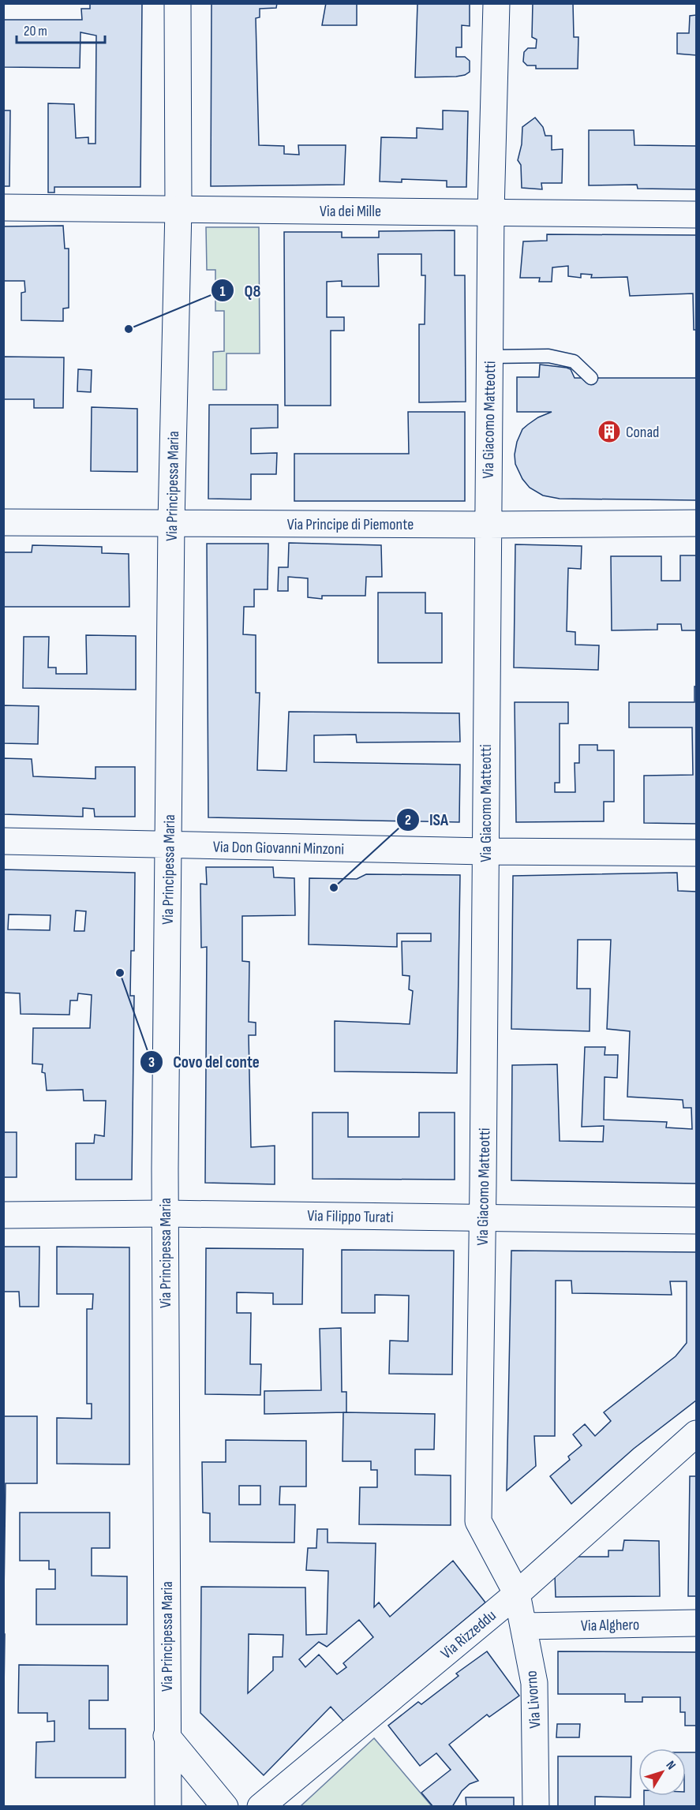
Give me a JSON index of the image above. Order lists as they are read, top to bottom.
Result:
{
  "streets": {
    "street": [
      "Via dei Mille",
      "Via Giacomo Matteotti",
      "Via Principessa Maria",
      "Via Principe di Piemonte",
      "Via Don Giovanni Minzoni",
      "Via Filippo Turati",
      "Via Alghero",
      "Via Rizzeddu",
      "Via Livorno"
    ]
  },
  "crossings": [
    ["Via dei Mille", "Via Giacomo Matteotti"],
    ["Via dei Mille", "Via Principessa Maria"],
    ["Via Giacomo Matteotti", "Via Principe di Piemonte"],
    ["Via Giacomo Matteotti", "Via Don Giovanni Minzoni"],
    ["Via Giacomo Matteotti", "Via Filippo Turati"],
    ["Via Giacomo Matteotti", "Via Rizzeddu"],
    ["Via Giacomo Matteotti", "Via Livorno"],
    ["Via Principessa Maria", "Via Principe di Piemonte"],
    ["Via Principessa Maria", "Via Don Giovanni Minzoni"],
    ["Via Principessa Maria", "Via Filippo Turati"],
    ["Via Alghero", "Via Livorno"],
    ["Via Rizzeddu", "Via Livorno"]
  ],
  "places": {
    "other": ["Q8", "ISA", "Covo del conte"],
    "building": ["Conad"]
  },
  "scale_bar": "20 m",
  "north": "top right"
}
